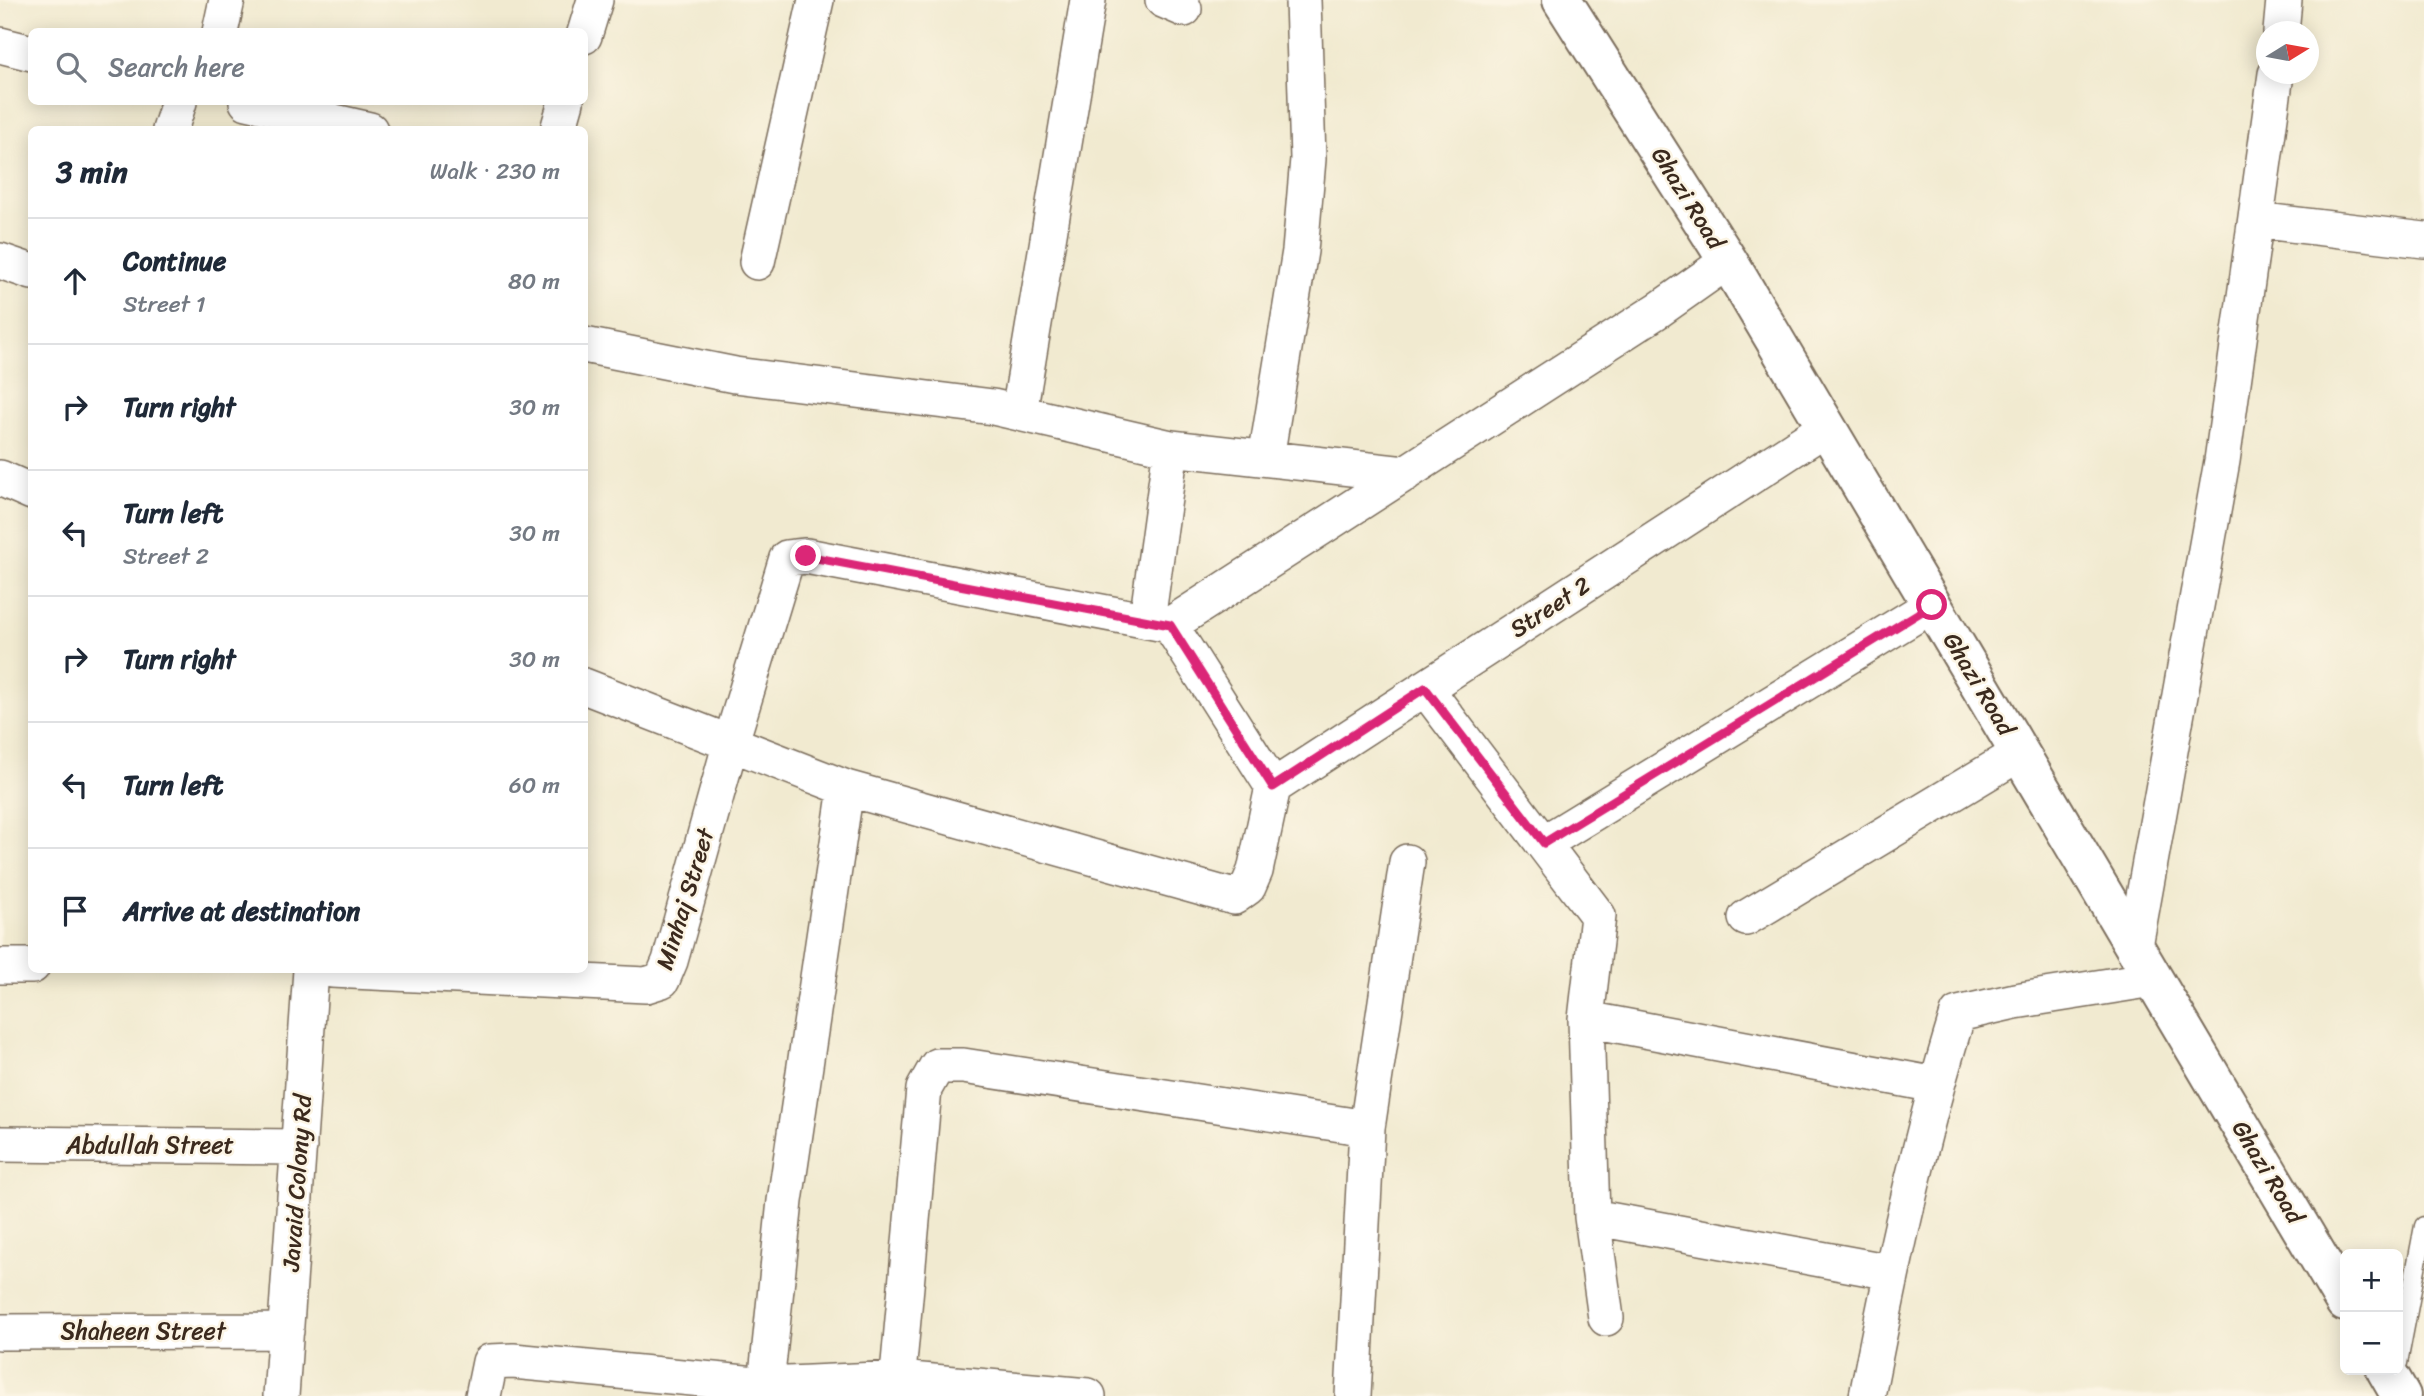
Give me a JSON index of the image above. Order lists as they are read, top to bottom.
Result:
{
  "streets": {
    "main road": ["Ghazi Road"],
    "street": [
      "Street 2",
      "Minhaj Street",
      "Abdullah Street",
      "Javaid Colony Rd",
      "Shaheen Street"
    ]
  },
  "crossings": [
    ["Ghazi Road", "Street 2"],
    ["Abdullah Street", "Javaid Colony Rd"],
    ["Javaid Colony Rd", "Shaheen Street"]
  ],
  "north": "right",
  "page": {
    "search": "Search here",
    "heading": ["3 min", "Walk · 230 m"],
    "list": [
      ["Continue", "Street 1", "80 m"],
      ["Turn right", "30 m"],
      ["Turn left", "Street 2", "30 m"],
      ["Turn right", "30 m"],
      ["Turn left", "60 m"],
      "Arrive at destination"
    ],
    "map_buttons": ["+", "−"]
  }
}
